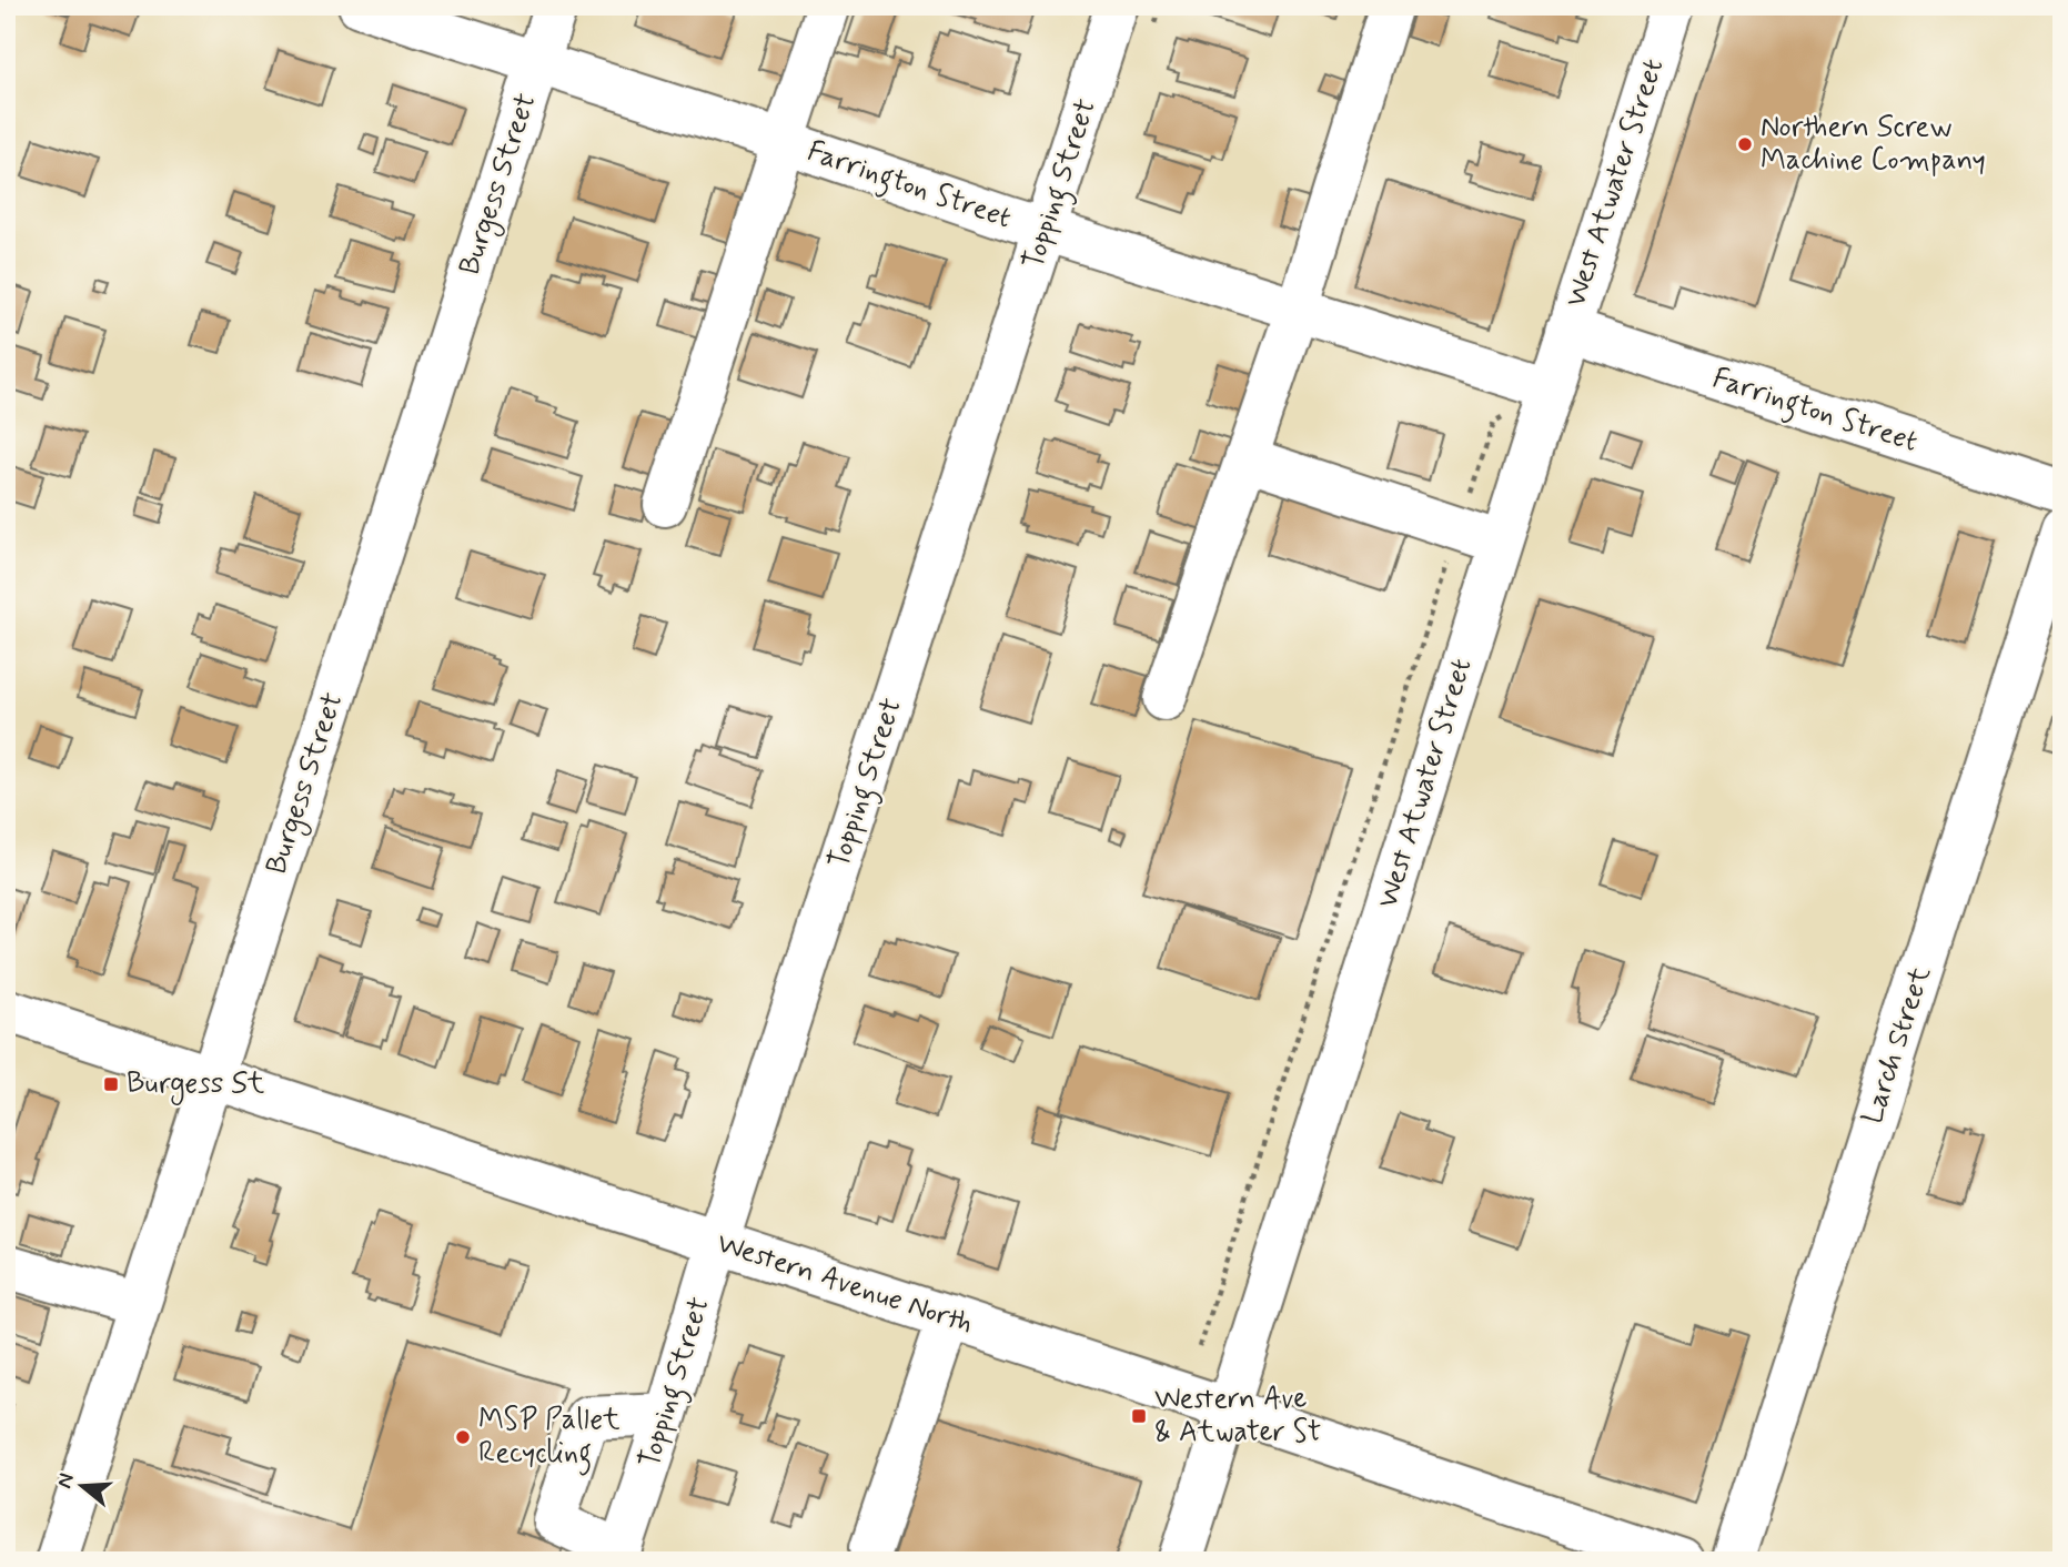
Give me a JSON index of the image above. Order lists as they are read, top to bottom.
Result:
{
  "streets": {
    "street": [
      "West Atwater Street",
      "Burgess Street",
      "Topping Street",
      "Farrington Street",
      "Larch Street",
      "Western Avenue North"
    ]
  },
  "crossings": [
    ["West Atwater Street", "Farrington Street"],
    ["West Atwater Street", "Western Avenue North"],
    ["Burgess Street", "Farrington Street"],
    ["Burgess Street", "Western Avenue North"],
    ["Topping Street", "Farrington Street"],
    ["Topping Street", "Western Avenue North"]
  ],
  "places": {
    "other": ["Northern Screw Machine Company", "MSP Pallet Recycling"],
    "transit": ["Burgess St", "Western Ave & Atwater St"]
  },
  "north": "left"
}
